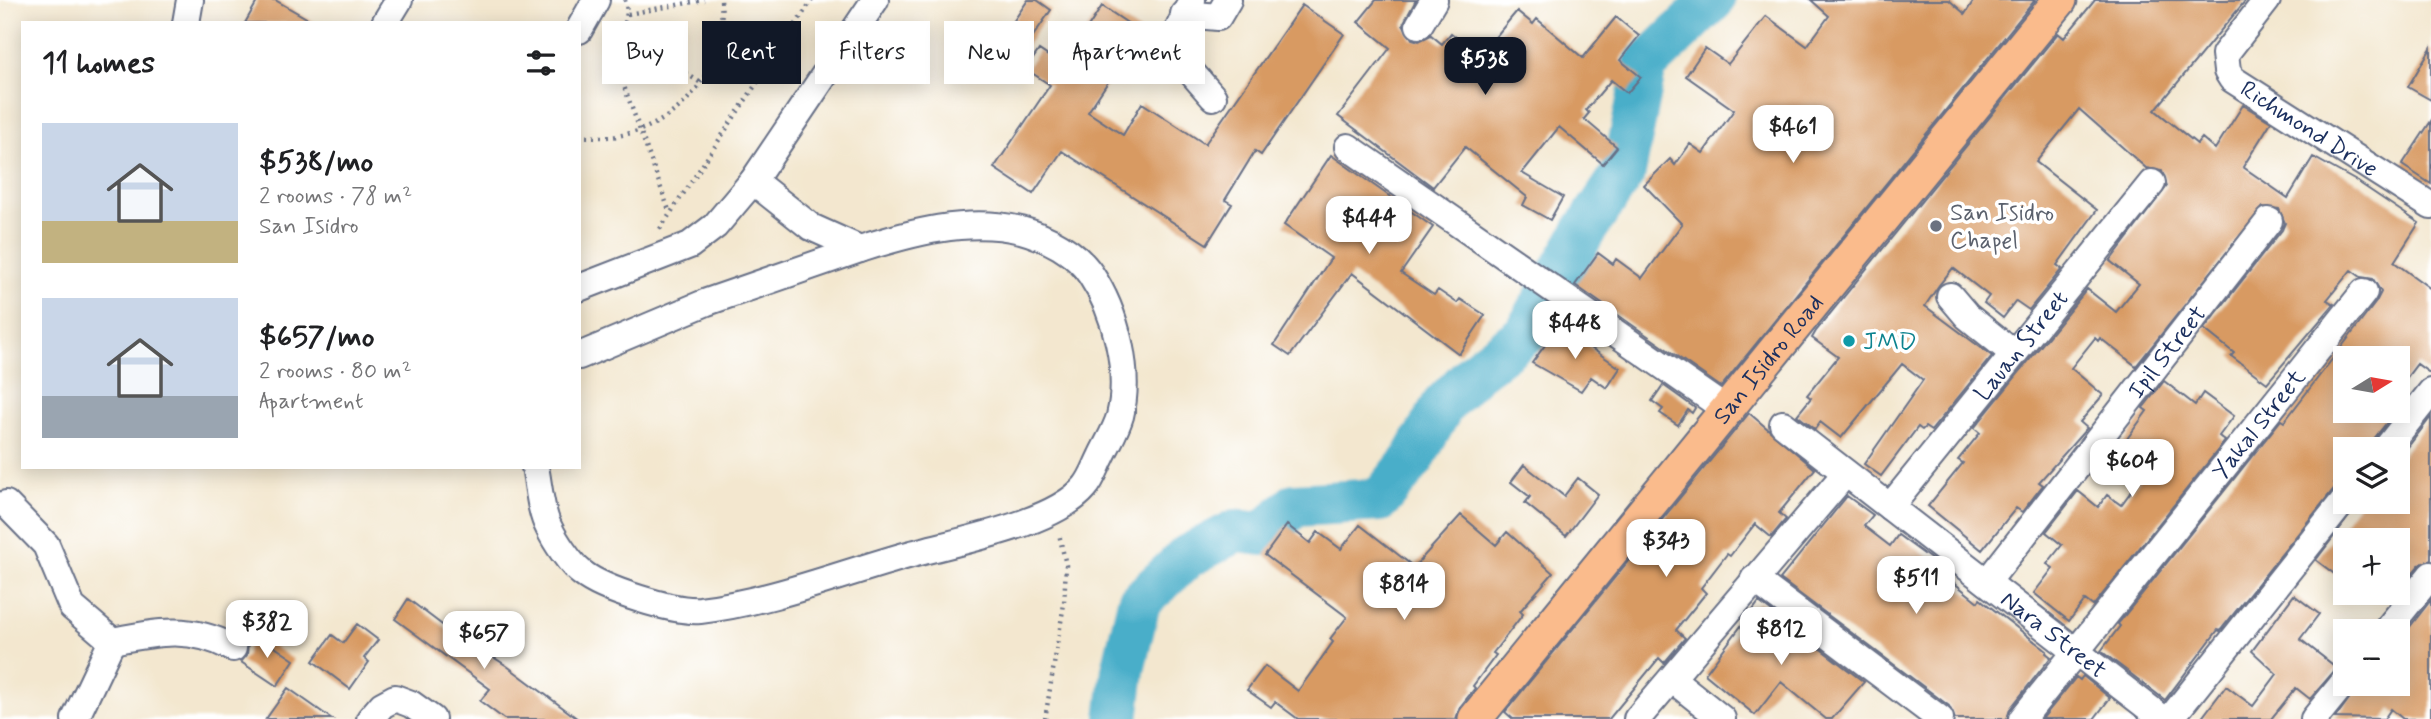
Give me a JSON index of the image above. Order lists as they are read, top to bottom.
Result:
{
  "streets": {
    "main road": ["San Isidro Road"],
    "street": [
      "Richmond Drive",
      "Lauan Street",
      "Ipil Street",
      "Yakal Street",
      "Nara Street"
    ]
  },
  "crossings": [
    ["Lauan Street", "Nara Street"],
    ["Ipil Street", "Nara Street"],
    ["Yakal Street", "Nara Street"]
  ],
  "places": ["San Isidro Chapel", "JMD"],
  "north": "right",
  "page": {
    "chip": [
      "Buy",
      "Rent",
      "Filters",
      "New",
      "Apartment"
    ],
    "heading": "11 homes",
    "price": [
      "$538",
      "$461",
      "$444",
      "$448",
      "$604",
      "$343",
      "$511",
      "$814",
      "$382",
      "$812",
      "$657"
    ],
    "list": [
      {
        "name": "$538/mo",
        "note": "2 rooms · 78 m² · San Isidro"
      },
      {
        "name": "$657/mo",
        "note": "2 rooms · 80 m² · Apartment"
      }
    ],
    "map_buttons": ["+", "−"]
  }
}
